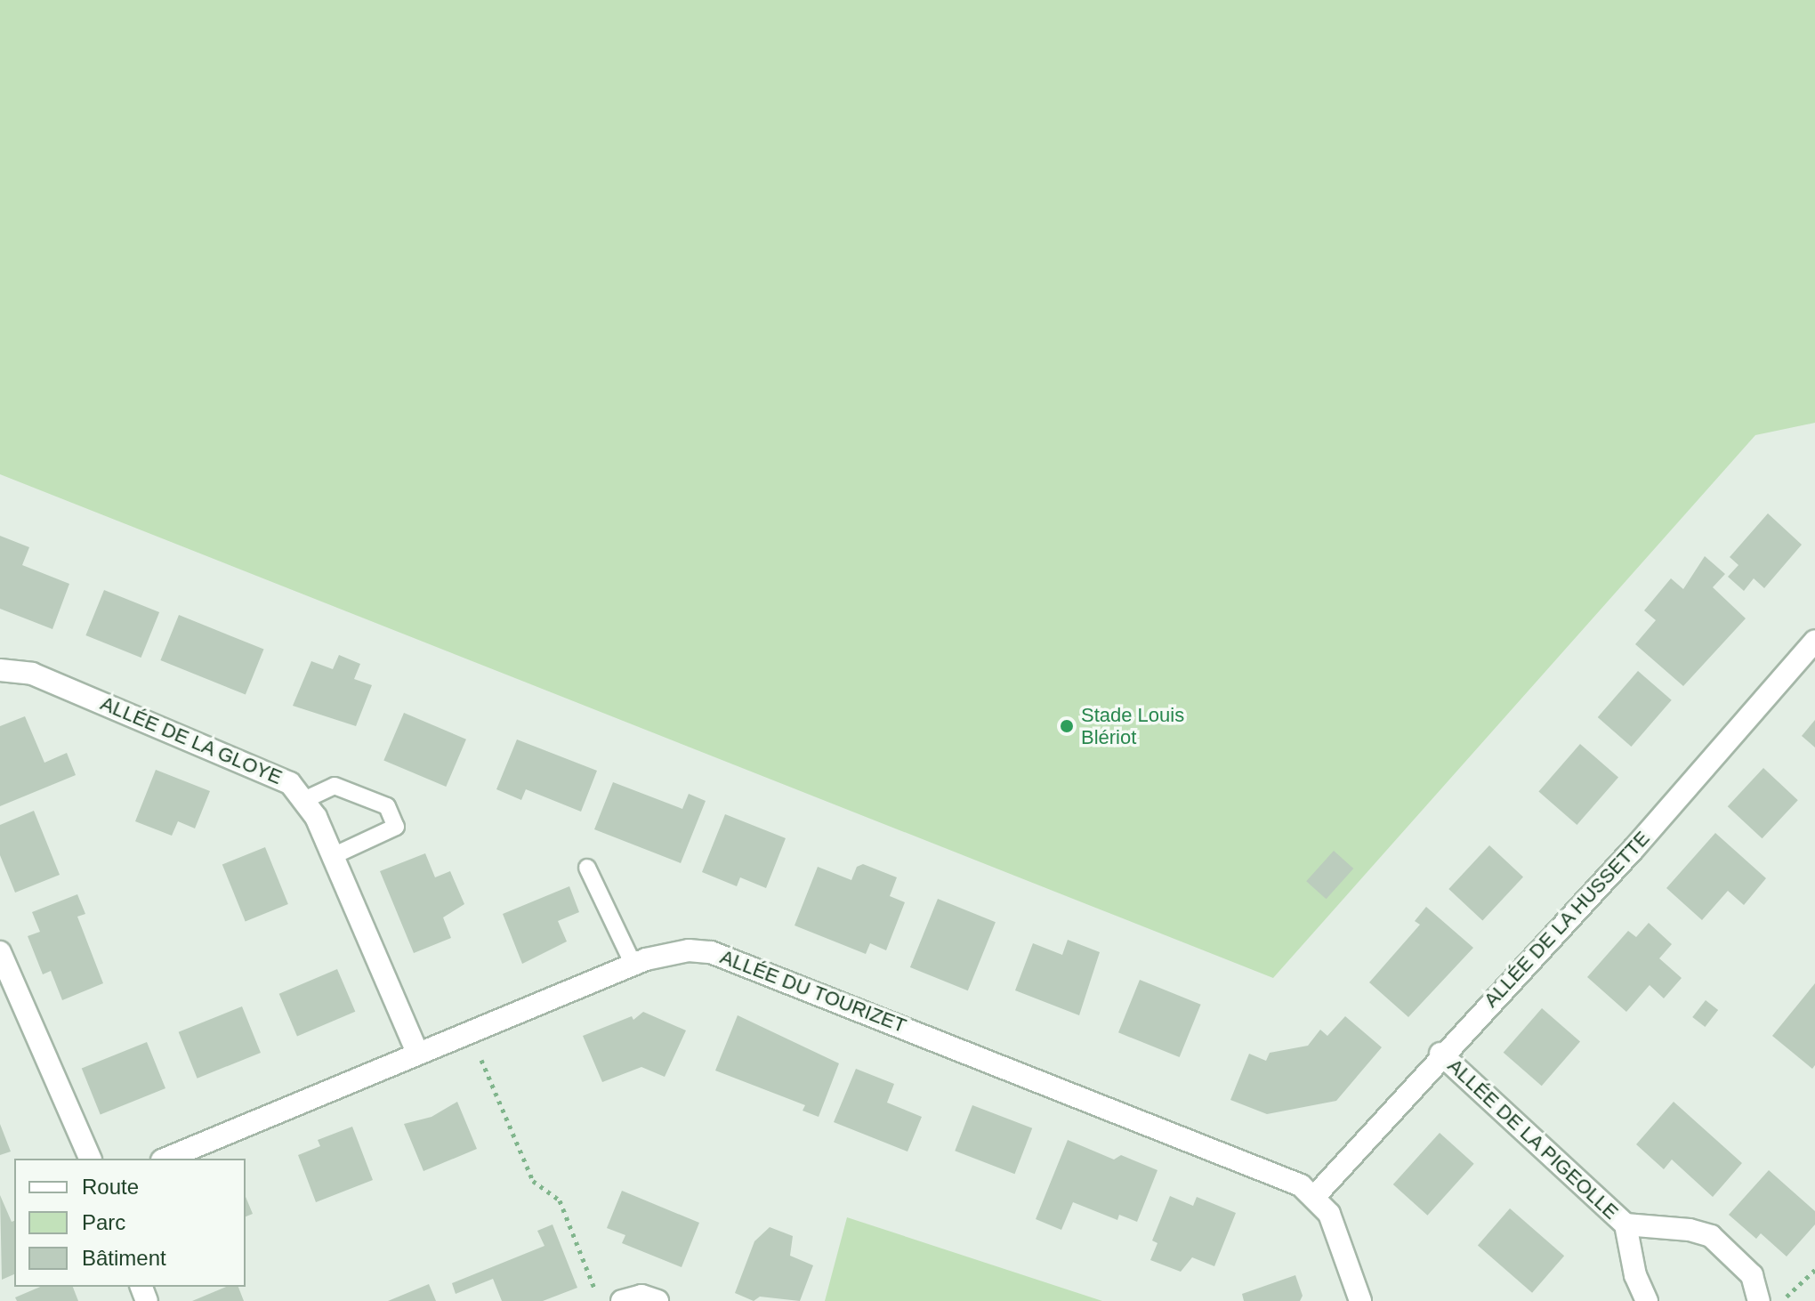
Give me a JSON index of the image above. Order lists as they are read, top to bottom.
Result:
{
  "streets": {
    "street": [
      "ALLÉE DE LA GLOYE",
      "ALLÉE DE LA HUSSETTE",
      "ALLÉE DU TOURIZET",
      "ALLÉE DE LA PIGEOLLE"
    ]
  },
  "crossings": [
    ["ALLÉE DE LA GLOYE", "ALLÉE DU TOURIZET"],
    ["ALLÉE DE LA HUSSETTE", "ALLÉE DU TOURIZET"],
    ["ALLÉE DE LA HUSSETTE", "ALLÉE DE LA PIGEOLLE"]
  ],
  "places": ["Stade Louis Blériot"],
  "legend": ["Route", "Parc", "Bâtiment"]
}
